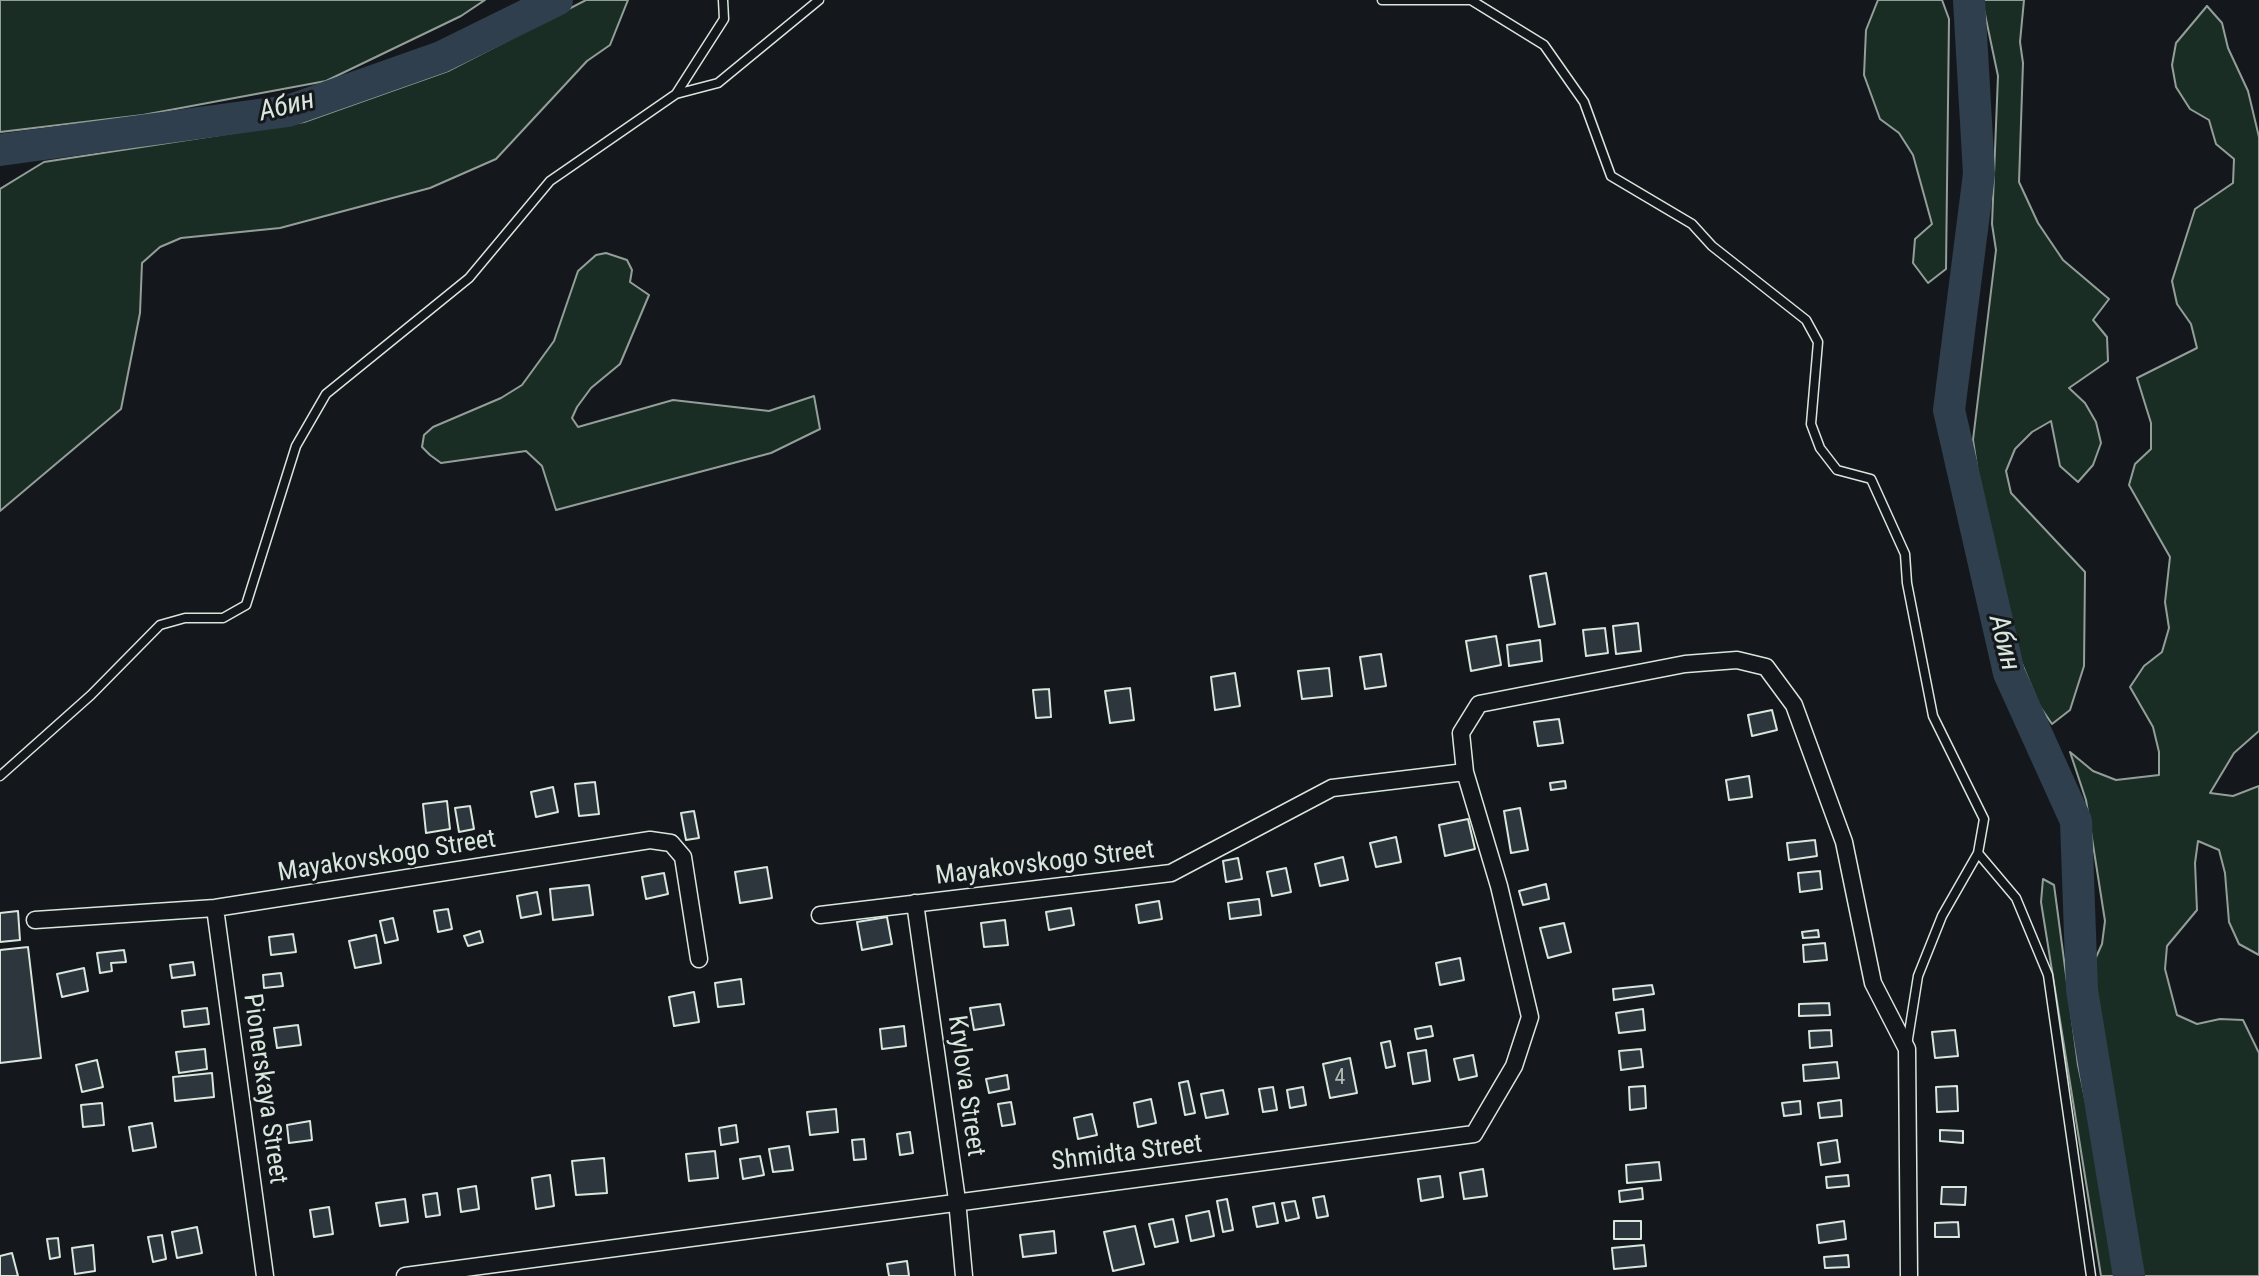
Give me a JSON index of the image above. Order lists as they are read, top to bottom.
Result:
{
  "streets": {
    "street": [
      "Mayakovskogo Street",
      "Krylova Street",
      "Pionerskaya Street",
      "Shmidta Street"
    ]
  },
  "crossings": [
    ["Mayakovskogo Street", "Krylova Street"],
    ["Mayakovskogo Street", "Pionerskaya Street"],
    ["Mayakovskogo Street", "Shmidta Street"],
    ["Krylova Street", "Shmidta Street"]
  ],
  "water": ["Абин"],
  "house_numbers": ["4"]
}
